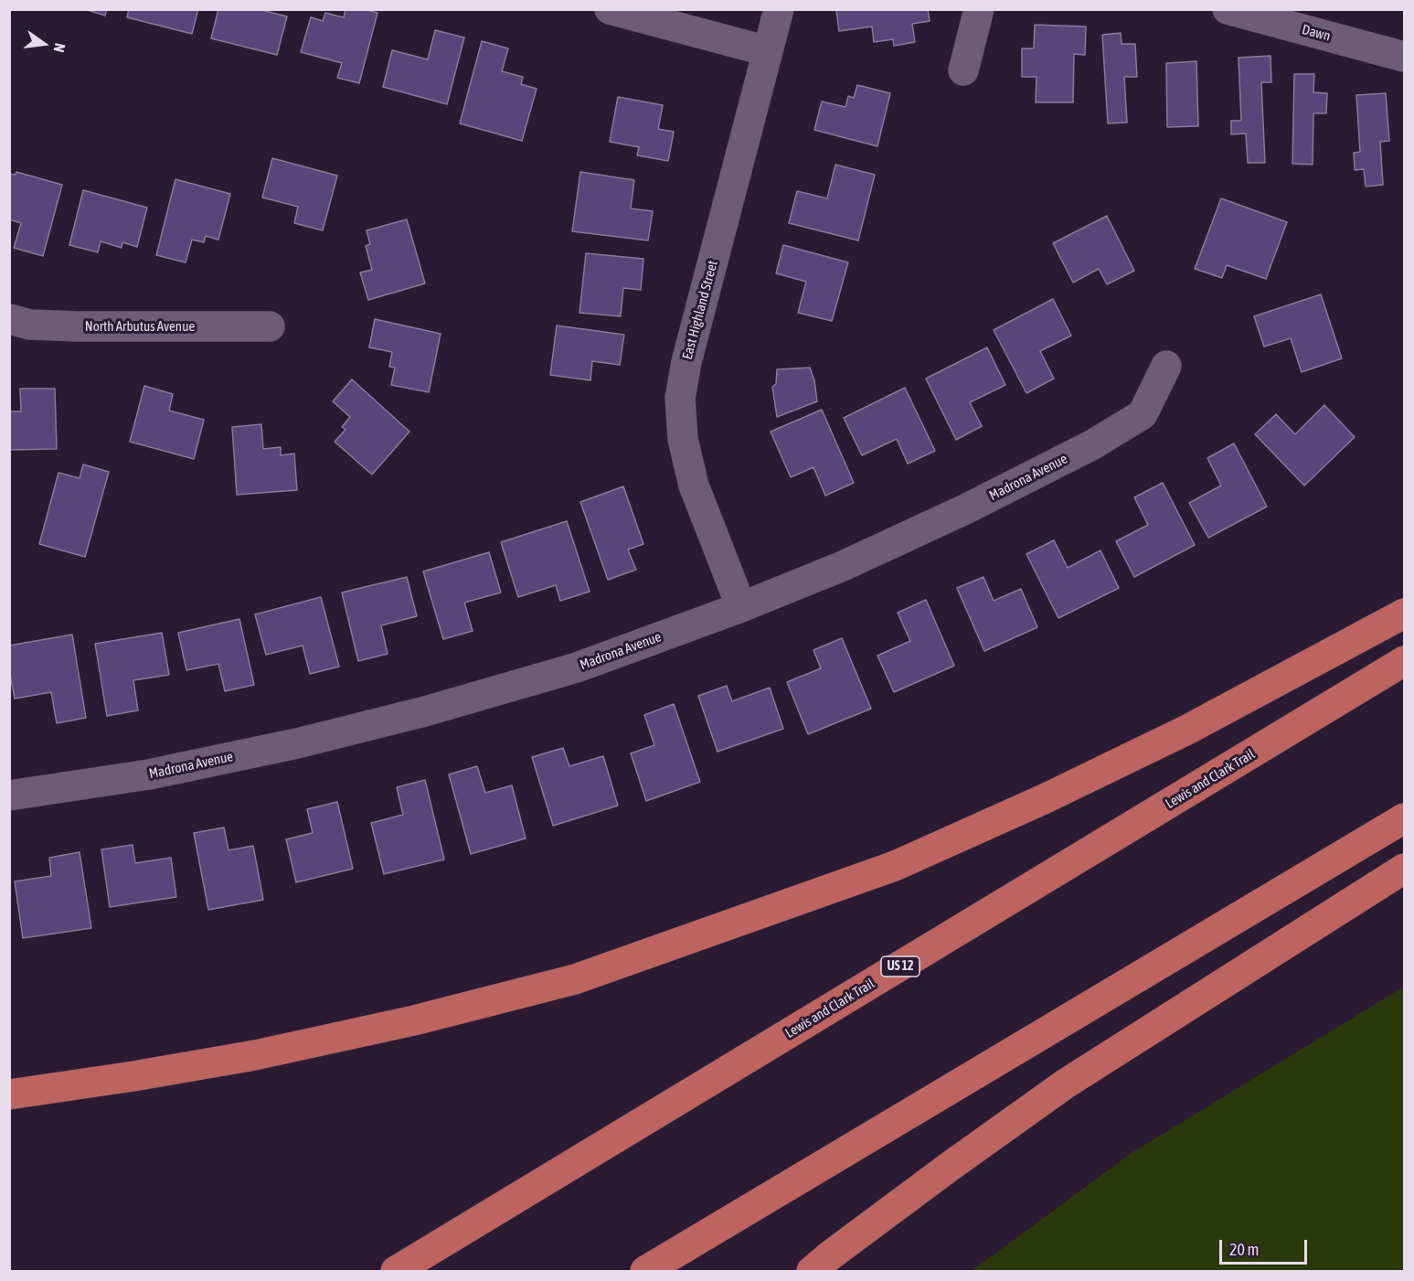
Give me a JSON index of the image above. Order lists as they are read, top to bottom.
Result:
{
  "streets": {
    "highway": ["Lewis and Clark Trail", "US 12"],
    "street": [
      "Dawn",
      "East Highland Street",
      "North Arbutus Avenue",
      "Madrona Avenue"
    ]
  },
  "crossings": [
    ["East Highland Street", "Madrona Avenue"]
  ],
  "scale_bar": "20 m",
  "north": "right"
}
